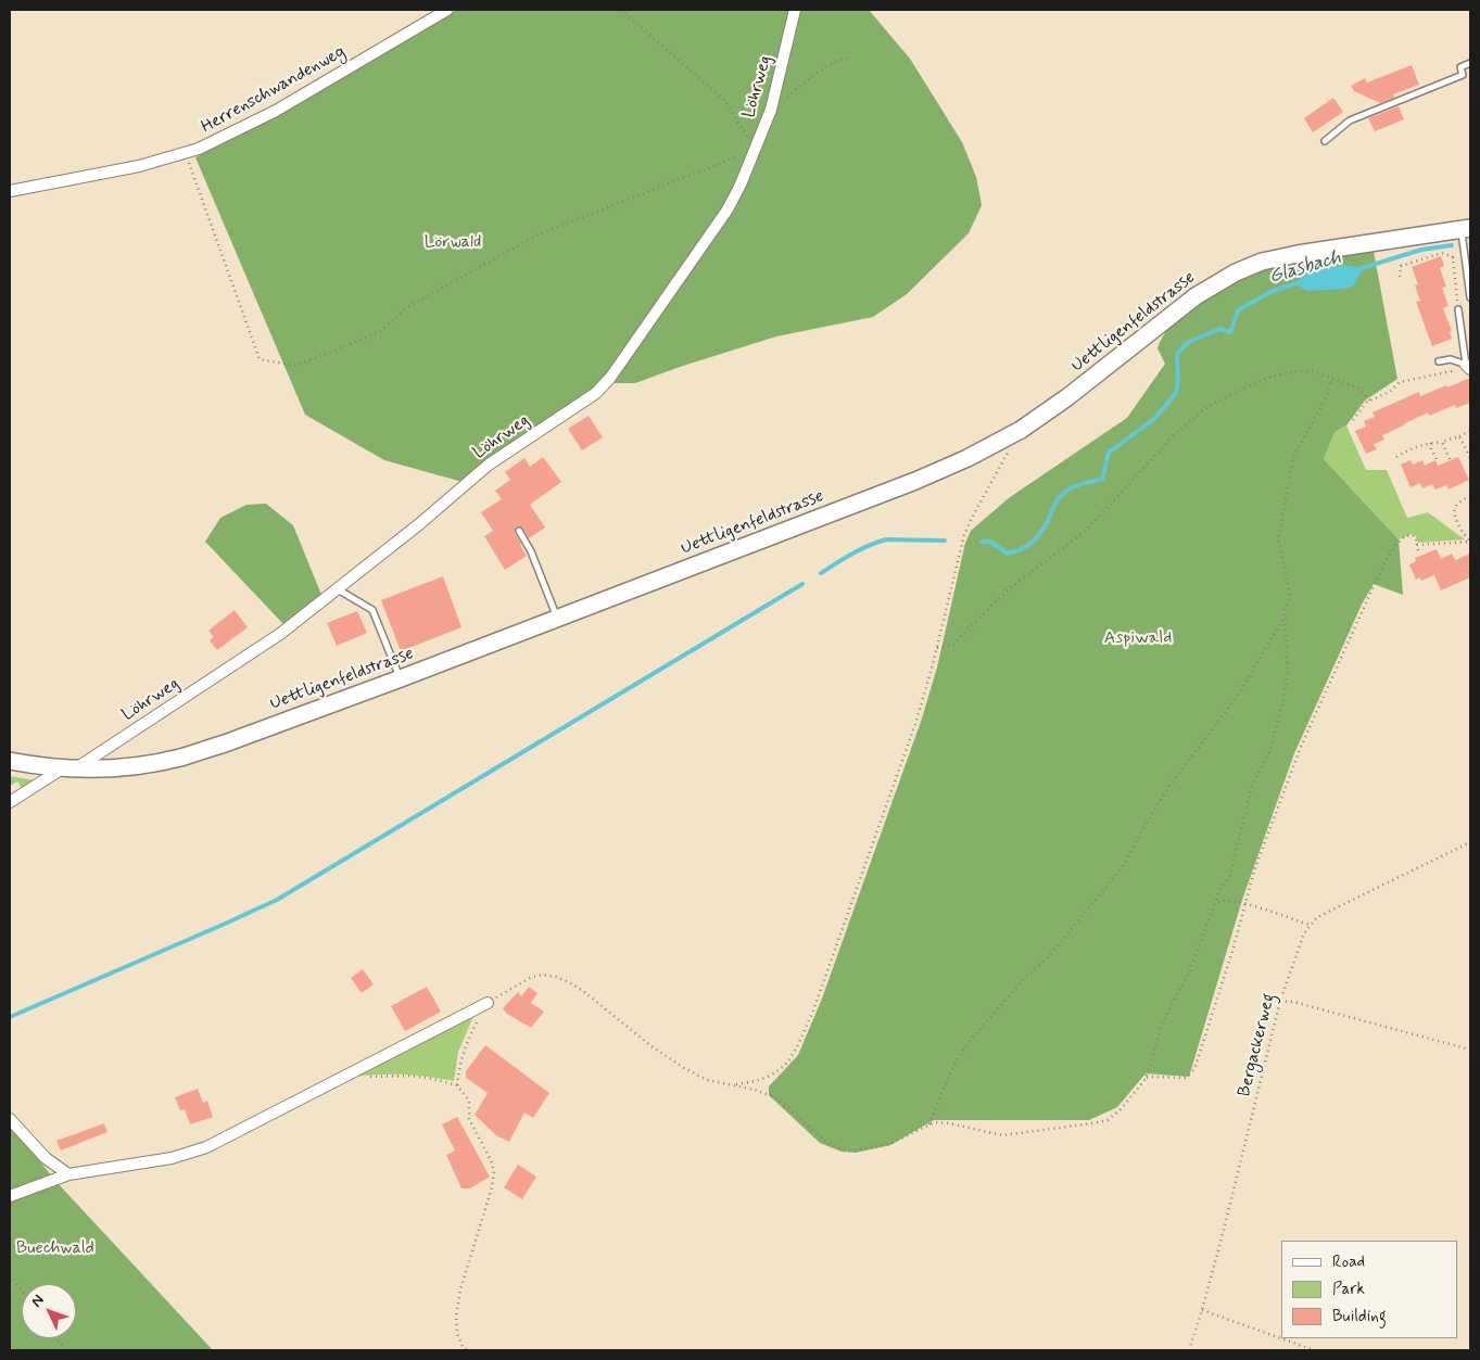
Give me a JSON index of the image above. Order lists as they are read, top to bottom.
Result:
{
  "streets": {
    "main road": ["Uettligenfeldstrasse"],
    "street": ["Löhrweg", "Herrenschwandenweg"],
    "path": ["Bergackerweg"]
  },
  "crossings": [
    ["Löhrweg", "Uettligenfeldstrasse"]
  ],
  "water": ["Glasbach"],
  "parks": ["Lörwald", "Aspiwald", "Buechwald"],
  "legend": ["Road", "Park", "Building"],
  "north": "top left"
}
